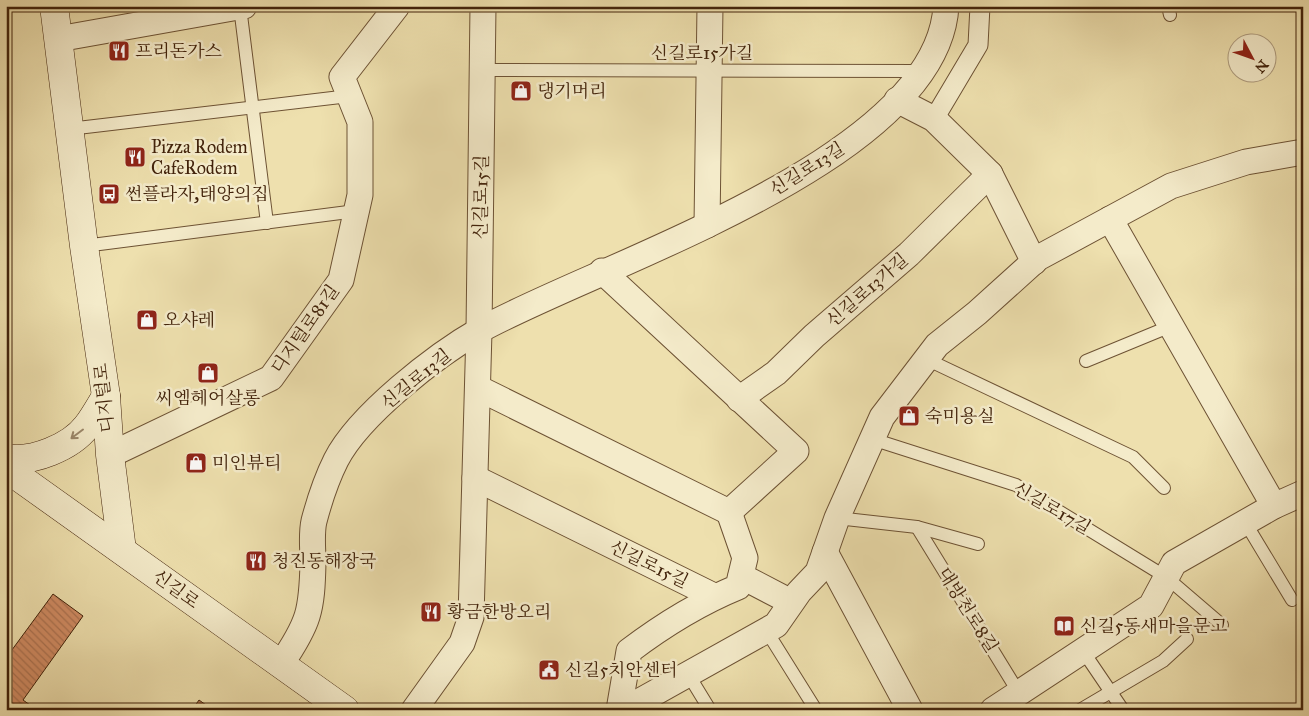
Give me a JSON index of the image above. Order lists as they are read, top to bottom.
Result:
{
  "streets": {
    "main road": ["디지털로", "신길로"],
    "street": [
      "신길로13길",
      "신길로15길",
      "신길로13가길",
      "디지털로81길"
    ],
    "lane": ["신길로15가길", "신길로17길", "대방천로8길"]
  },
  "crossings": [
    ["신길로15가길", "신길로13길"],
    ["신길로15가길", "신길로15길"],
    ["신길로13길", "신길로15길"],
    ["신길로13길", "신길로"],
    ["디지털로81길", "디지털로"],
    ["디지털로", "신길로"]
  ],
  "places": {
    "restaurant": [
      "프리돈가스",
      "Pizza Rodem CafeRodem",
      "청진동해장국",
      "황금한방오리"
    ],
    "shop": [
      "댕기머리",
      "오샤레",
      "씨엠헤어살롱",
      "숙미용실",
      "미인뷰티"
    ],
    "bus stop": ["썬플라자,태양의집"],
    "library": ["신길5동새마을문고"],
    "public building": ["신길5치안센터"]
  },
  "north": "bottom right"
}
